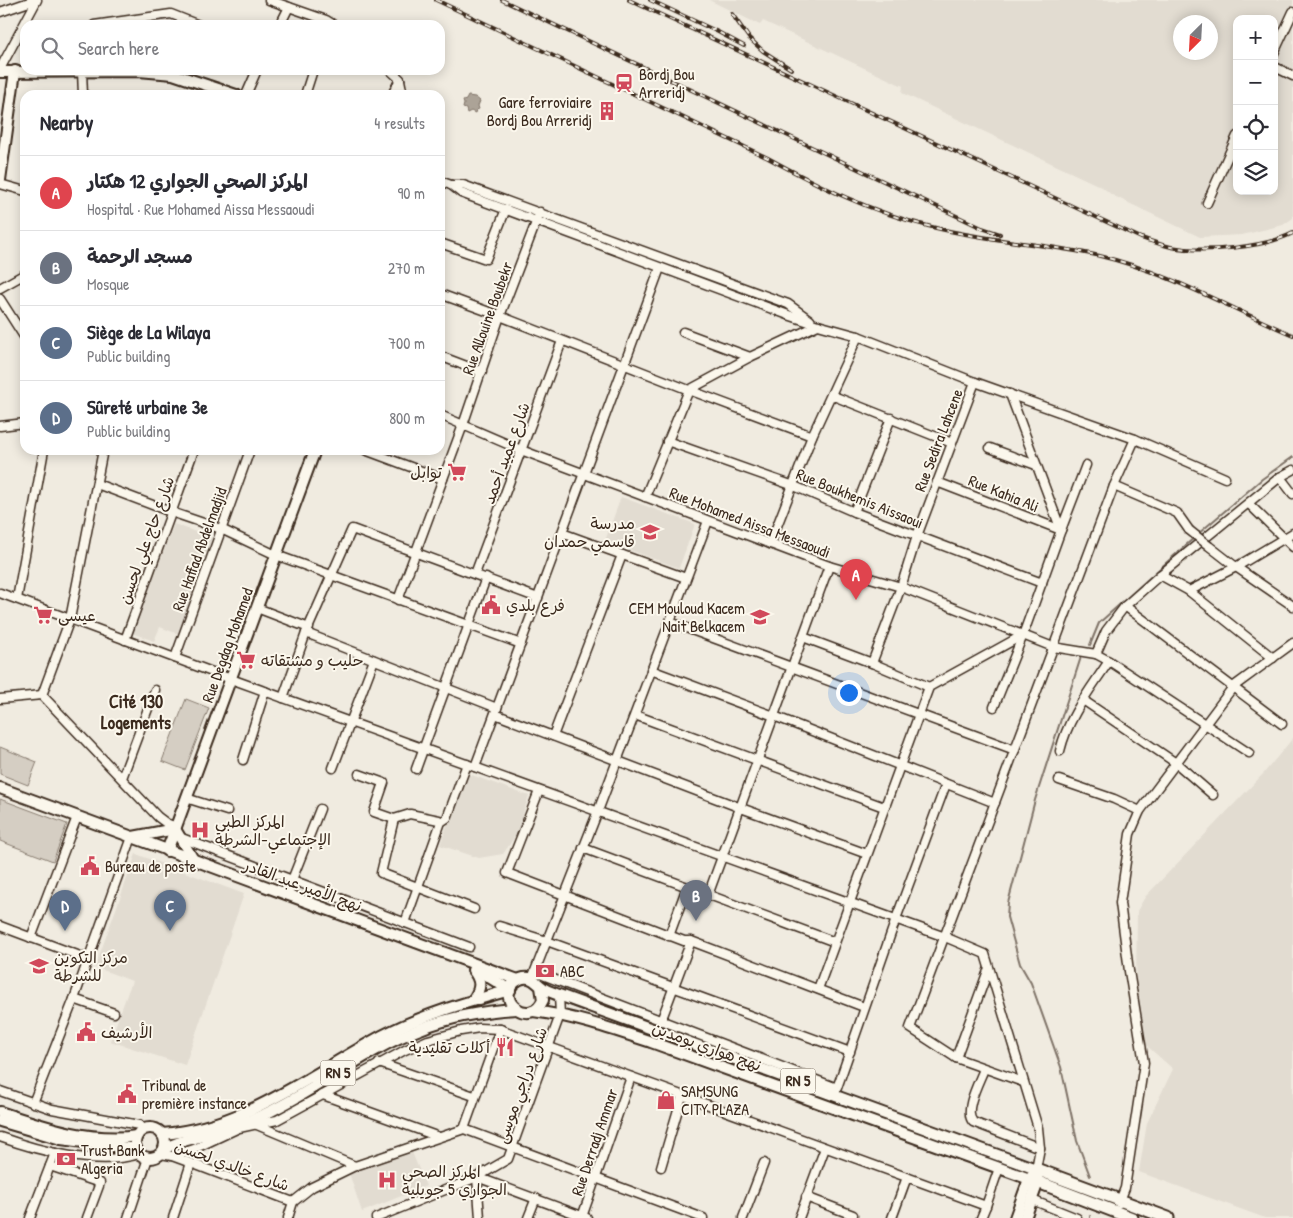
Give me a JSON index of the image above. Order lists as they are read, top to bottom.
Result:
{
  "streets": {
    "highway": ["RN 5"],
    "main road": ["Rue Degdag Mohamed", "نهج الأمير عبد القادر", "نهج هواري بومدين"],
    "street": [
      "Rue Allouine Boubekr",
      "Rue Sedira Lahcene",
      "شارع عميد أحمد",
      "Rue Kahia Ali",
      "Rue Boukhemis Aissaoui",
      "Rue Mohamed Aissa Messaoudi",
      "شارع حاج علي لحسن",
      "Rue Haffad Abdelmadjid",
      "شارع دراجي موسى",
      "Rue Derradj Ammar",
      "شارع خالدي لحسن"
    ]
  },
  "crossings": [
    ["Rue Allouine Boubekr", "Rue Mohamed Aissa Messaoudi"],
    ["Rue Sedira Lahcene", "Rue Kahia Ali"],
    ["Rue Sedira Lahcene", "Rue Boukhemis Aissaoui"],
    ["Rue Sedira Lahcene", "Rue Mohamed Aissa Messaoudi"],
    ["شارع عميد أحمد", "Rue Mohamed Aissa Messaoudi"],
    ["Rue Degdag Mohamed", "نهج الأمير عبد القادر"],
    ["نهج الأمير عبد القادر", "نهج هواري بومدين"],
    ["نهج الأمير عبد القادر", "RN 5"],
    ["نهج هواري بومدين", "RN 5"],
    ["نهج هواري بومدين", "شارع دراجي موسى"],
    ["RN 5", "شارع خالدي لحسن"]
  ],
  "districts": ["Cité 130 Logements"],
  "places": {
    "station": ["Bordj Bou Arreridj"],
    "building": ["Gare ferroviaire Bordj Bou Arreridj"],
    "supermarket": ["توابل", "عيسى", "حليب و مشتقاته"],
    "school or university": ["مدرسة قاسمي حمدان", "CEM Mouloud Kacem Nait Belkacem", "مركز التكوين للشرطة"],
    "public building": [
      "فرع بلدي",
      "Bureau de poste",
      "الأرشيف",
      "Tribunal de première instance"
    ],
    "hospital": ["المركز الطبي الإجتماعي-الشرطة", "المركز الصحي الجواري 5 جويلية"],
    "bank": ["ABC", "Trust Bank Algeria"],
    "restaurant": ["أكلات تقليدية"],
    "shop": ["SAMSUNG CITY PLAZA"]
  },
  "north": "bottom left",
  "page": {
    "map_buttons": ["+", "−"],
    "search": "Search here",
    "heading": ["Nearby", "4 results"],
    "list": [
      {
        "mark": "A",
        "name": "المركز الصحي الجواري 12 هكتار",
        "note": "Hospital · Rue Mohamed Aissa Messaoudi",
        "value": "90 m"
      },
      {
        "mark": "B",
        "name": "مسجد الرحمة",
        "note": "Mosque",
        "value": "270 m"
      },
      {
        "mark": "C",
        "name": "Siège de La Wilaya",
        "note": "Public building",
        "value": "700 m"
      },
      {
        "mark": "D",
        "name": "Sûreté urbaine 3e",
        "note": "Public building",
        "value": "800 m"
      }
    ],
    "pins": [
      "A",
      "B",
      "C",
      "D"
    ]
  }
}
